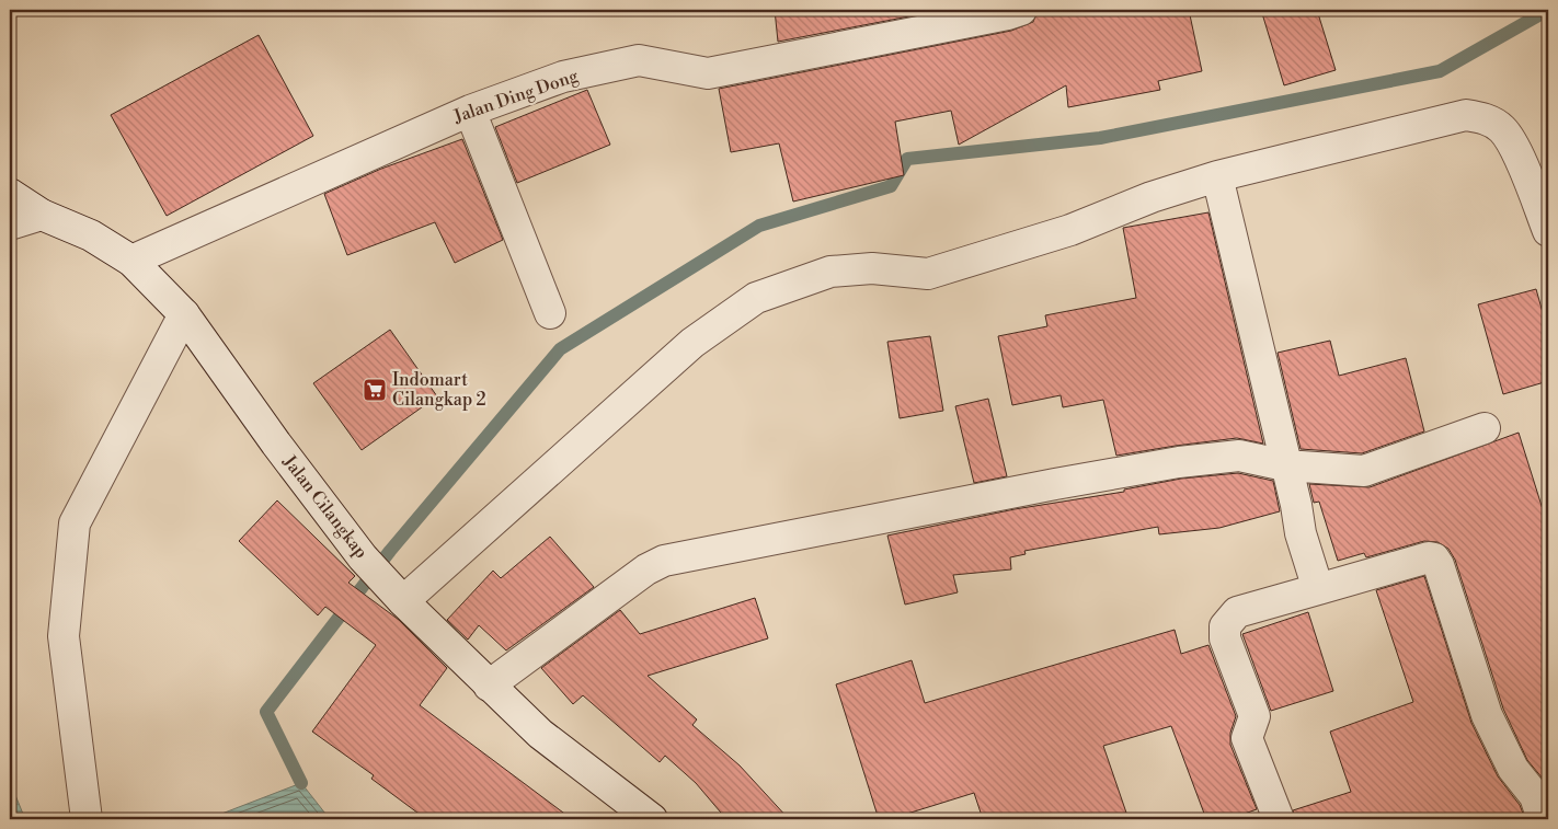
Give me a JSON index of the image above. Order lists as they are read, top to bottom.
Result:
{
  "streets": {
    "street": ["Jalan Ding Dong", "Jalan Cilangkap"]
  },
  "crossings": [
    ["Jalan Ding Dong", "Jalan Cilangkap"]
  ],
  "places": {
    "supermarket": ["Indomart Cilangkap 2"]
  }
}
